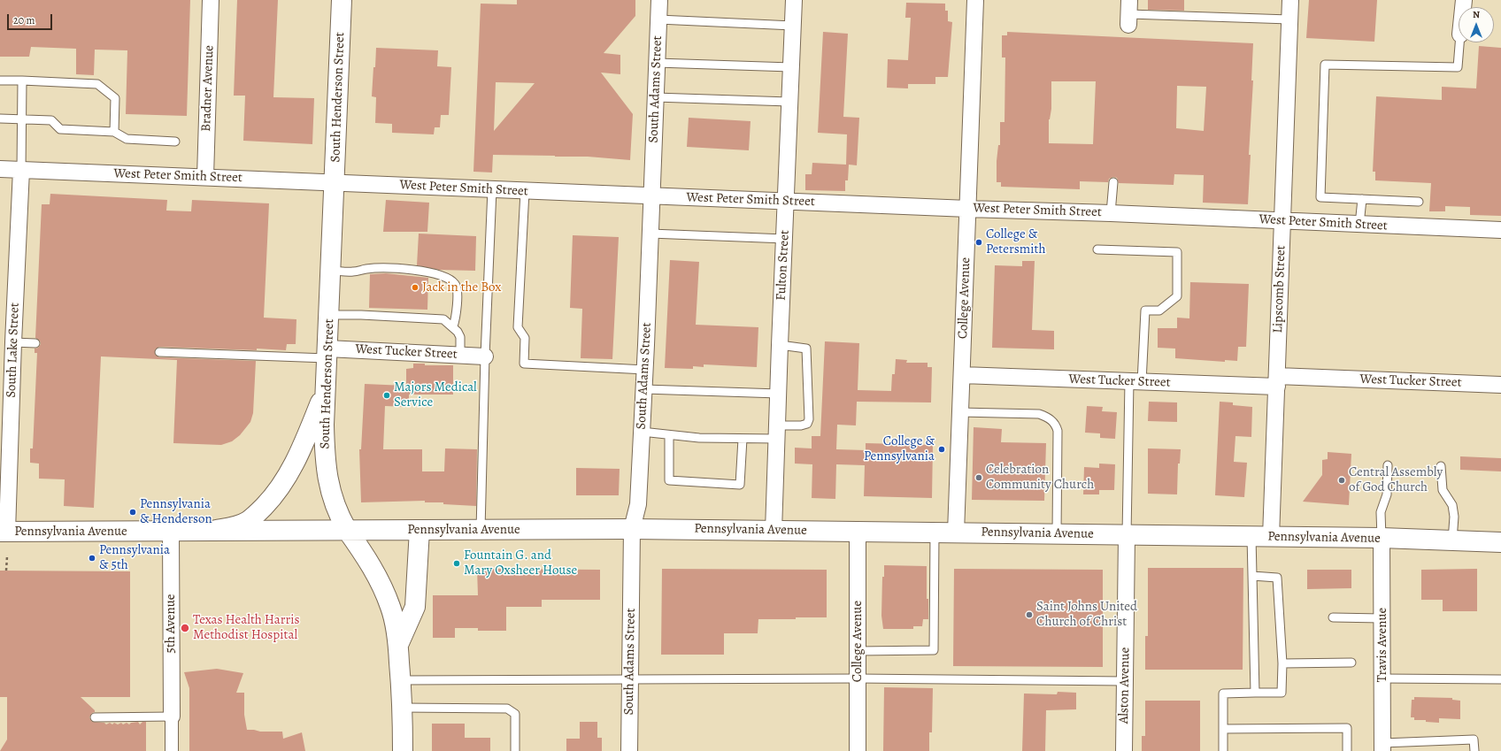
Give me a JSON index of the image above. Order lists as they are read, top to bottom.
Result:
{
  "streets": {
    "street": [
      "Bradner Avenue",
      "South Adams Street",
      "South Henderson Street",
      "West Peter Smith Street",
      "Fulton Street",
      "Lipscomb Street",
      "College Avenue",
      "South Lake Street",
      "West Tucker Street",
      "Pennsylvania Avenue",
      "5th Avenue",
      "Travis Avenue",
      "Alston Avenue"
    ]
  },
  "crossings": [
    ["Bradner Avenue", "West Peter Smith Street"],
    ["South Adams Street", "West Peter Smith Street"],
    ["South Adams Street", "Pennsylvania Avenue"],
    ["South Henderson Street", "West Peter Smith Street"],
    ["South Henderson Street", "West Tucker Street"],
    ["South Henderson Street", "Pennsylvania Avenue"],
    ["West Peter Smith Street", "Fulton Street"],
    ["West Peter Smith Street", "Lipscomb Street"],
    ["West Peter Smith Street", "College Avenue"],
    ["West Peter Smith Street", "South Lake Street"],
    ["Fulton Street", "Pennsylvania Avenue"],
    ["Lipscomb Street", "West Tucker Street"],
    ["Lipscomb Street", "Pennsylvania Avenue"],
    ["College Avenue", "West Tucker Street"],
    ["College Avenue", "Pennsylvania Avenue"],
    ["South Lake Street", "Pennsylvania Avenue"],
    ["Pennsylvania Avenue", "5th Avenue"],
    ["Pennsylvania Avenue", "Travis Avenue"],
    ["Pennsylvania Avenue", "Alston Avenue"]
  ],
  "places": [
    "College & Petersmith",
    "Jack in the Box",
    "Majors Medical Service",
    "College & Pennsylvania",
    "Celebration Community Church",
    "Central Assembly of God Church",
    "Pennsylvania & Henderson",
    "Pennsylvania & 5th",
    "Fountain G. and Mary Oxsheer House",
    "Saint Johns United Church of Christ",
    "Texas Health Harris Methodist Hospital"
  ],
  "scale_bar": "20 m",
  "north": "top"
}
